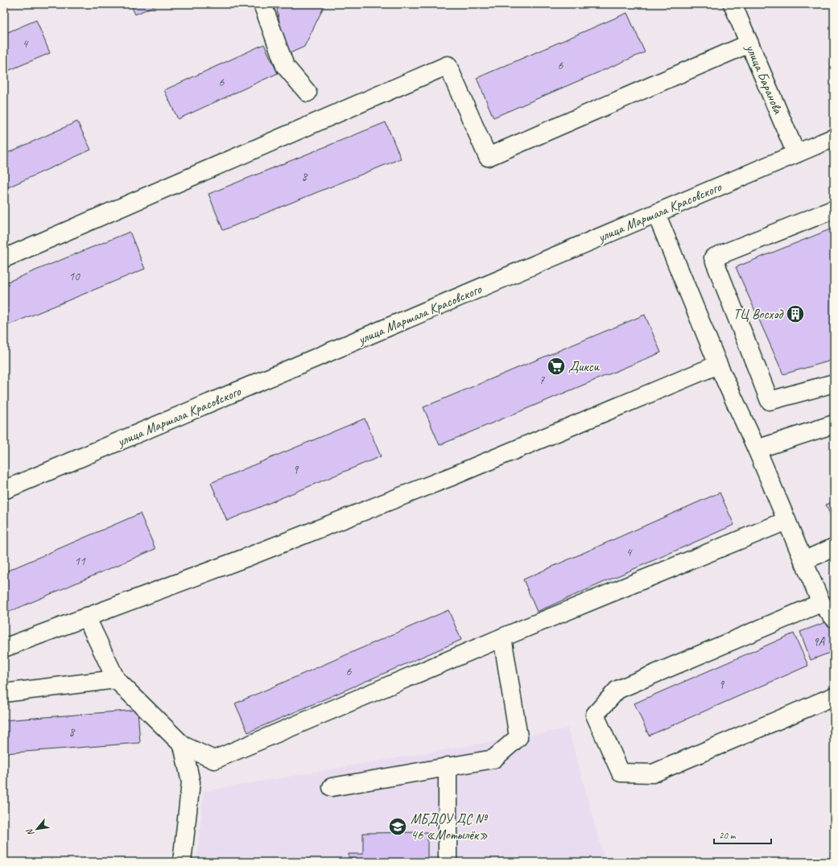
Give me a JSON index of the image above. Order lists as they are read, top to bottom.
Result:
{
  "streets": {
    "street": ["улица Баранова", "улица Маршала Красовского"]
  },
  "crossings": [
    ["улица Баранова", "улица Маршала Красовского"]
  ],
  "places": {
    "building": ["ТЦ Восход"],
    "supermarket": ["Дикси"],
    "school or university": ["МБДОУ ДC № 46 «Мотылёк»"]
  },
  "house_numbers": [
    "4",
    "6",
    "6",
    "8",
    "10",
    "7",
    "9",
    "4",
    "11",
    "9А",
    "6",
    "9",
    "8"
  ],
  "scale_bar": "20 m",
  "north": "bottom left"
}
